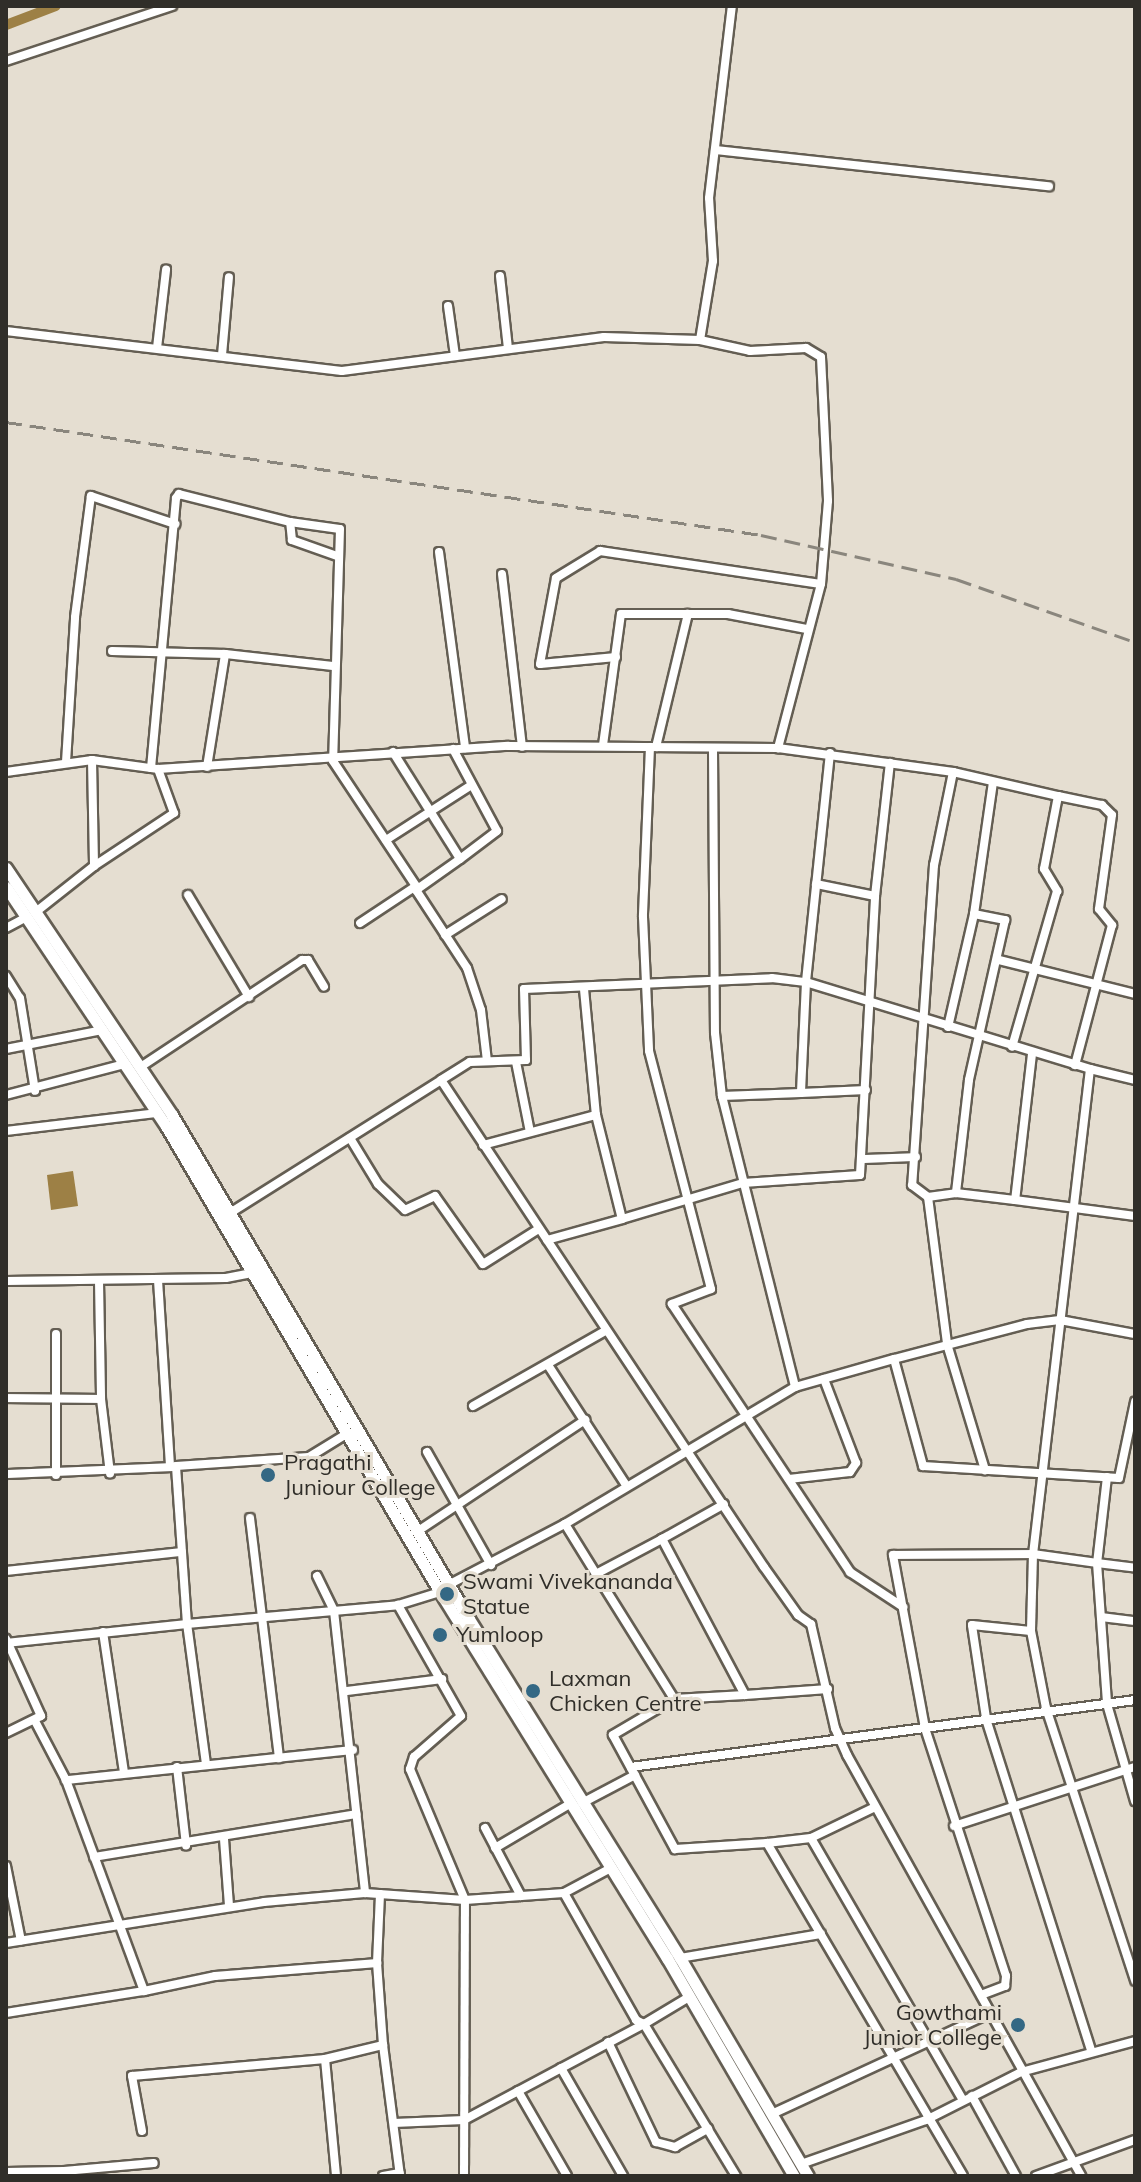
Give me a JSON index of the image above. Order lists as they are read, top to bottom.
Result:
{
  "places": [
    "Pragathi Juniour College",
    "Swami Vivekananda Statue",
    "Yumloop",
    "Laxman Chicken Centre",
    "Gowthami Junior College"
  ]
}
